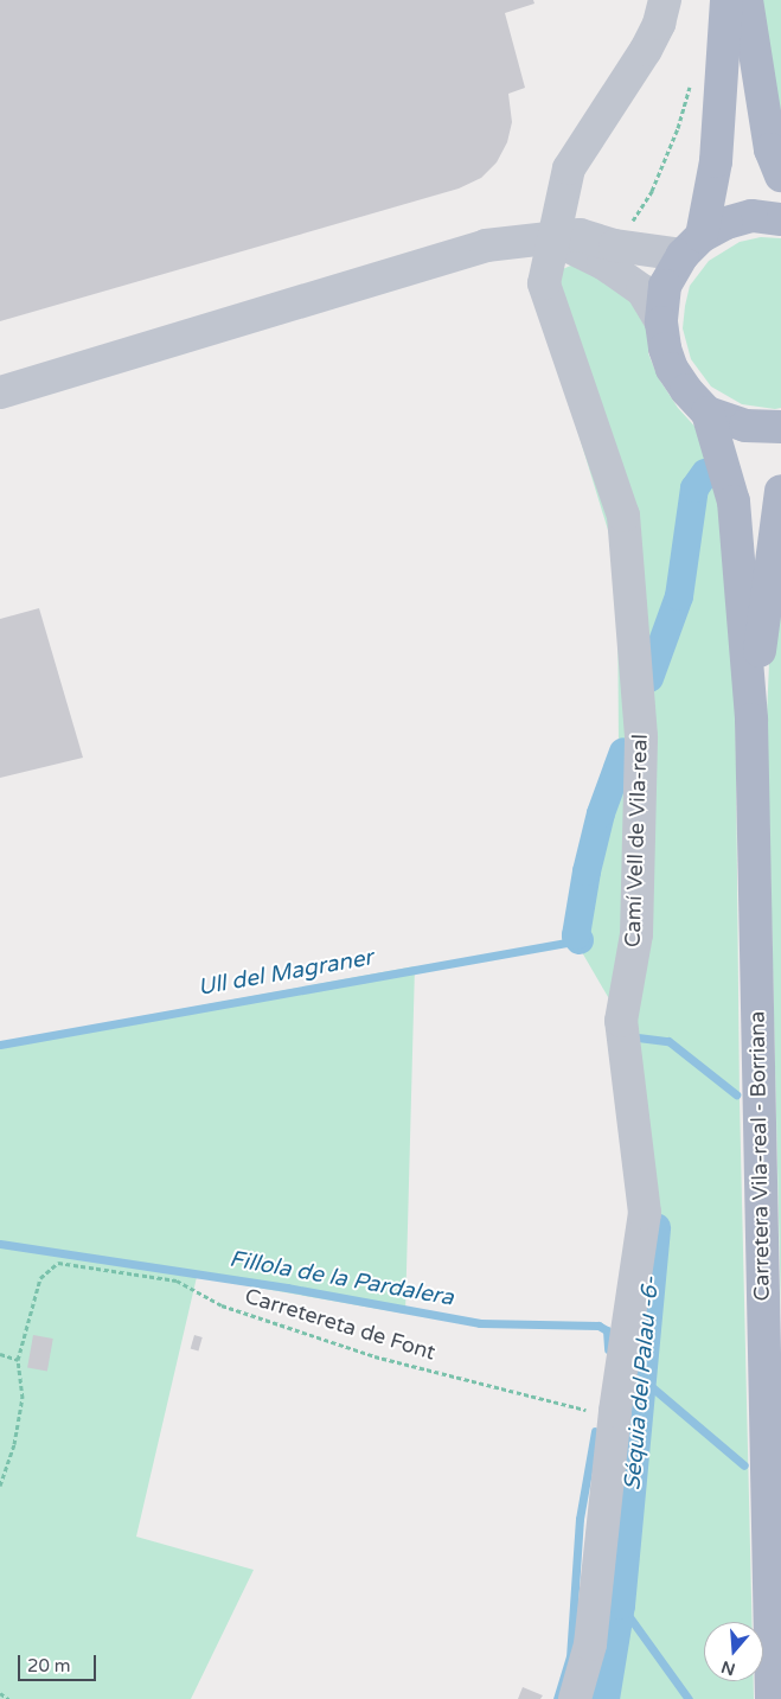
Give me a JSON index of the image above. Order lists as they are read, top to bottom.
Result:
{
  "streets": {
    "main road": ["Carretera Vila-real - Borriana"],
    "street": ["Camí Vell de Vila-real"],
    "path": ["Carretereta de Font"]
  },
  "crossings": [
    ["Camí Vell de Vila-real", "Carretereta de Font"]
  ],
  "water": ["Ull del Magraner", "Fillola de la Pardalera", "Séquia del Palau -6-"],
  "scale_bar": "20 m",
  "north": "bottom"
}
